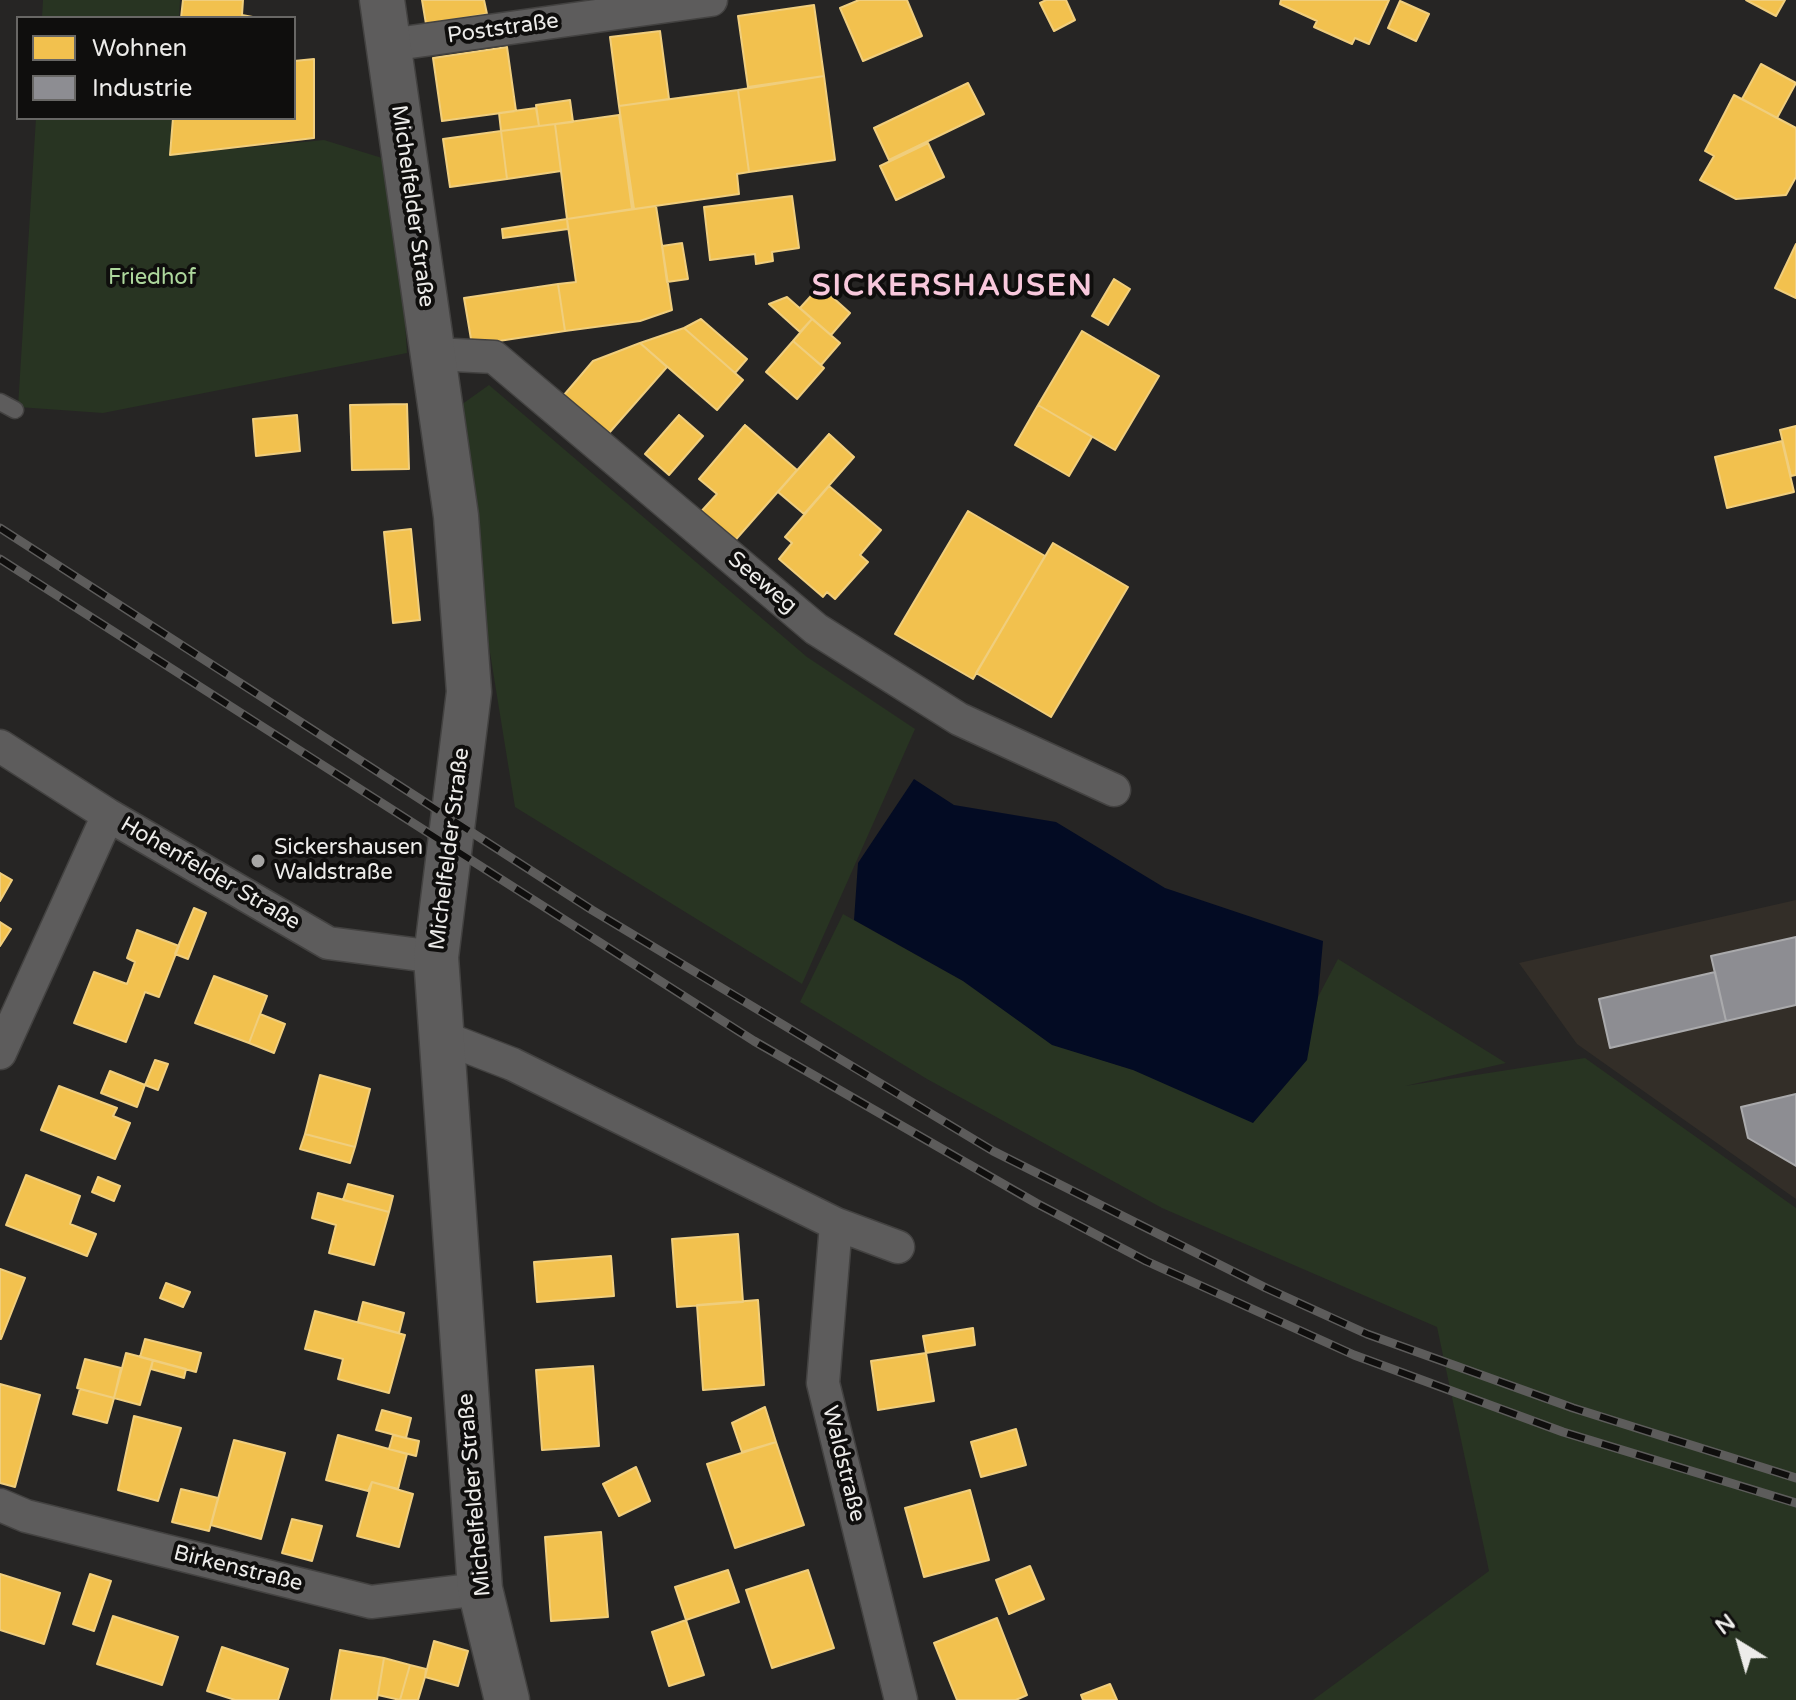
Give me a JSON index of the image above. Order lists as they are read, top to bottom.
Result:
{
  "streets": {
    "street": [
      "Poststraße",
      "Michelfelder Straße",
      "Seeweg",
      "Hohenfelder Straße",
      "Waldstraße",
      "Birkenstraße"
    ]
  },
  "crossings": [
    ["Poststraße", "Michelfelder Straße"],
    ["Michelfelder Straße", "Seeweg"],
    ["Michelfelder Straße", "Hohenfelder Straße"],
    ["Michelfelder Straße", "Birkenstraße"]
  ],
  "districts": ["SICKERSHAUSEN"],
  "parks": ["Friedhof"],
  "places": ["Sickershausen Waldstraße"],
  "legend": ["Wohnen", "Industrie"],
  "north": "top left"
}
